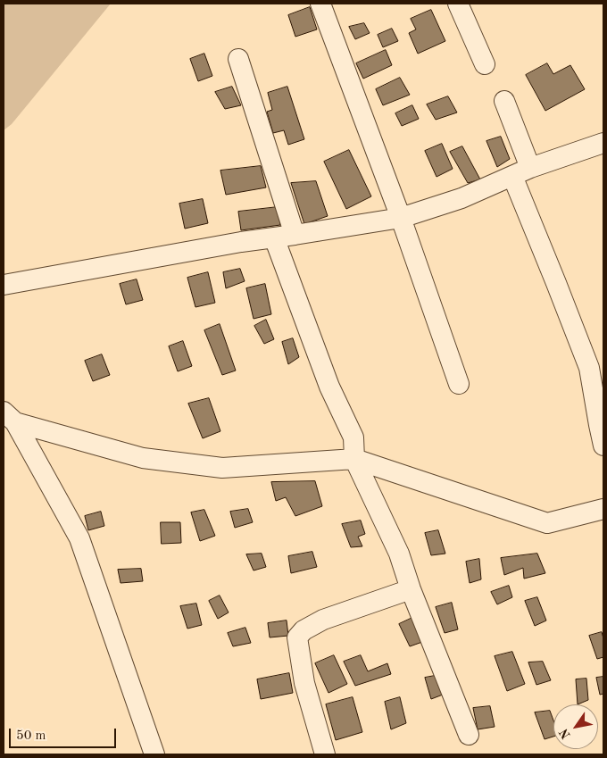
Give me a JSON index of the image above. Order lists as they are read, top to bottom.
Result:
{
  "scale_bar": "50 m",
  "north": "bottom left"
}
